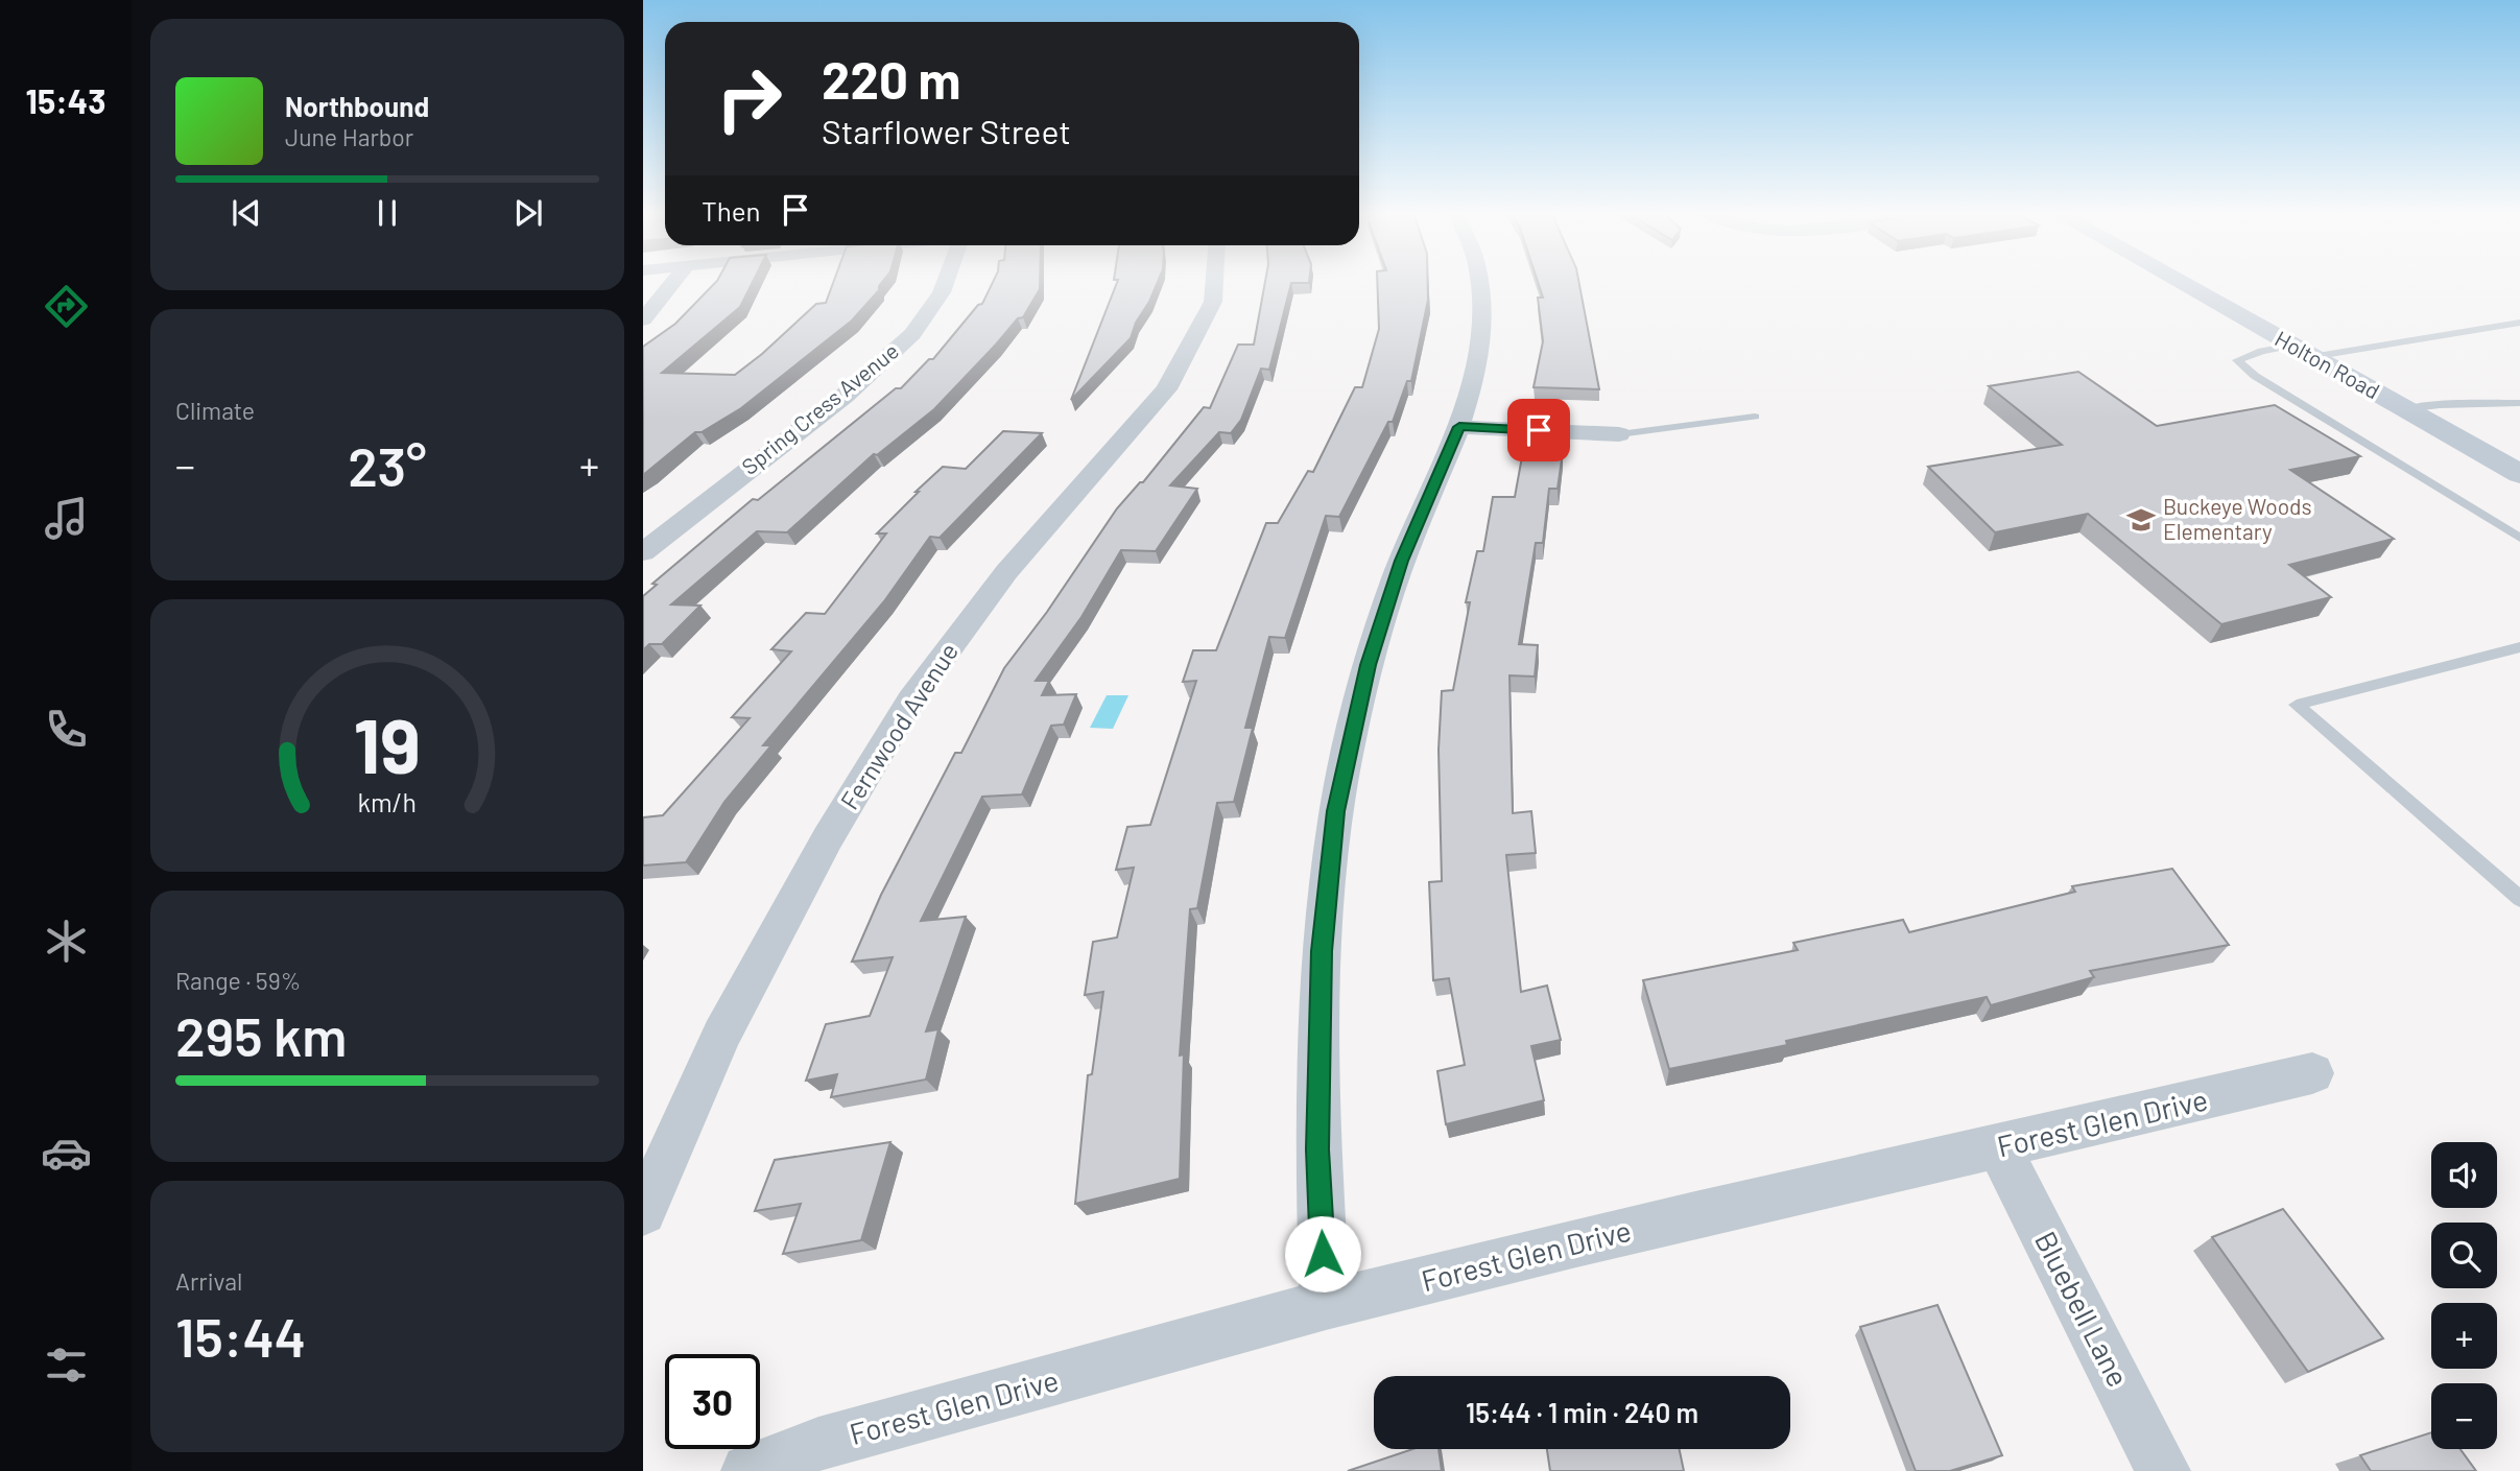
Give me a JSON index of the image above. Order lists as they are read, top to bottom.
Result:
{
  "streets": {
    "street": [
      "Holton Road",
      "Spring Cress Avenue",
      "Fernwood Avenue",
      "Forest Glen Drive",
      "Bluebell Lane"
    ]
  },
  "crossings": [
    ["Forest Glen Drive", "Bluebell Lane"]
  ],
  "places": {
    "school or university": ["Buckeye Woods Elementary"]
  },
  "page": {
    "tabs": "15:43",
    "turn": ["220 m", "Starflower Street"],
    "song": ["Northbound", "June Harbor"],
    "then": "Then",
    "tile": [
      "Climate",
      ["Range · 59%", "295 km"],
      ["Arrival", "15:44"]
    ],
    "heat": ["−", "23°", "+"],
    "map_buttons": ["+", "−"],
    "limit": "30",
    "trip": "15:44 · 1 min · 240 m",
    "gauge": ["19", "km/h"]
  }
}
